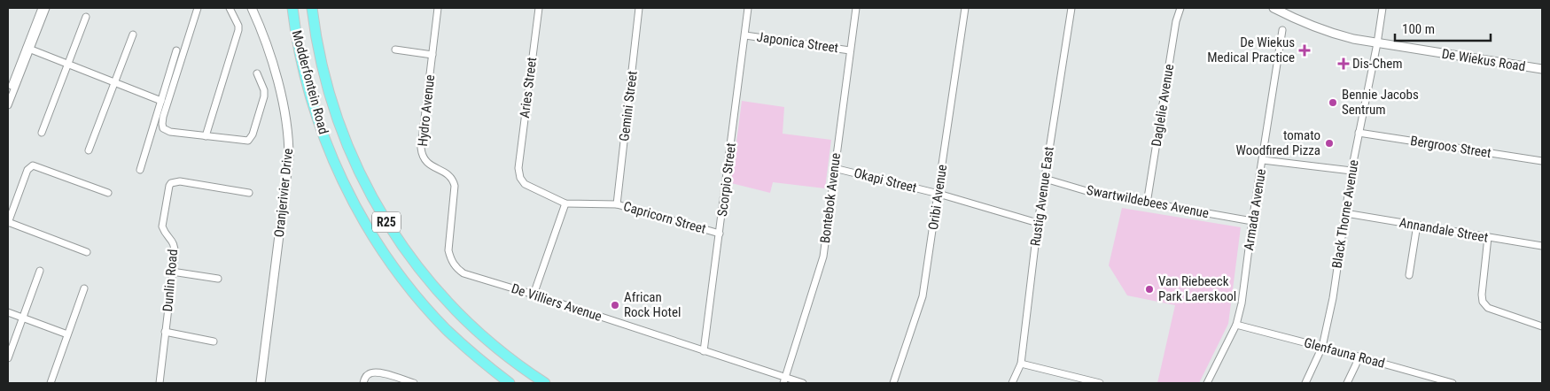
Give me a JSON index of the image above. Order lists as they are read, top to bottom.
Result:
{
  "streets": {
    "main road": ["Modderfontein Road", "R25"],
    "street": [
      "Japonica Street",
      "De Wiekus Road",
      "Aries Street",
      "Daglelie Avenue",
      "Gemini Street",
      "Hydro Avenue",
      "Bergroos Street",
      "Scorpio Street",
      "Okapi Street",
      "Oranjerivier Drive",
      "Rustig Avenue East",
      "Oribi Avenue",
      "Bontebok Avenue",
      "Swartwildebees Avenue",
      "Armada Avenue",
      "Black Thorne Avenue",
      "Capricorn Street",
      "Annandale Street",
      "Dunlin Road",
      "De Villiers Avenue",
      "Glenfauna Road"
    ]
  },
  "crossings": [
    ["Japonica Street", "Scorpio Street"],
    ["Japonica Street", "Bontebok Avenue"],
    ["De Wiekus Road", "Black Thorne Avenue"],
    ["Aries Street", "Capricorn Street"],
    ["Daglelie Avenue", "Swartwildebees Avenue"],
    ["Gemini Street", "Capricorn Street"],
    ["Hydro Avenue", "De Villiers Avenue"],
    ["Bergroos Street", "Black Thorne Avenue"],
    ["Scorpio Street", "Capricorn Street"],
    ["Scorpio Street", "De Villiers Avenue"],
    ["Okapi Street", "Rustig Avenue East"],
    ["Okapi Street", "Oribi Avenue"],
    ["Okapi Street", "Bontebok Avenue"],
    ["Rustig Avenue East", "Swartwildebees Avenue"],
    ["Bontebok Avenue", "De Villiers Avenue"],
    ["Swartwildebees Avenue", "Armada Avenue"],
    ["Armada Avenue", "Glenfauna Road"],
    ["Black Thorne Avenue", "Annandale Street"],
    ["Black Thorne Avenue", "Glenfauna Road"]
  ],
  "places": {
    "health": ["De Wiekus Medical Practice", "Dis-Chem"],
    "other": [
      "Bennie Jacobs Sentrum",
      "tomato Woodfired Pizza",
      "Van Riebeeck Park Laerskool",
      "African Rock Hotel"
    ]
  },
  "scale_bar": "100 m"
}
